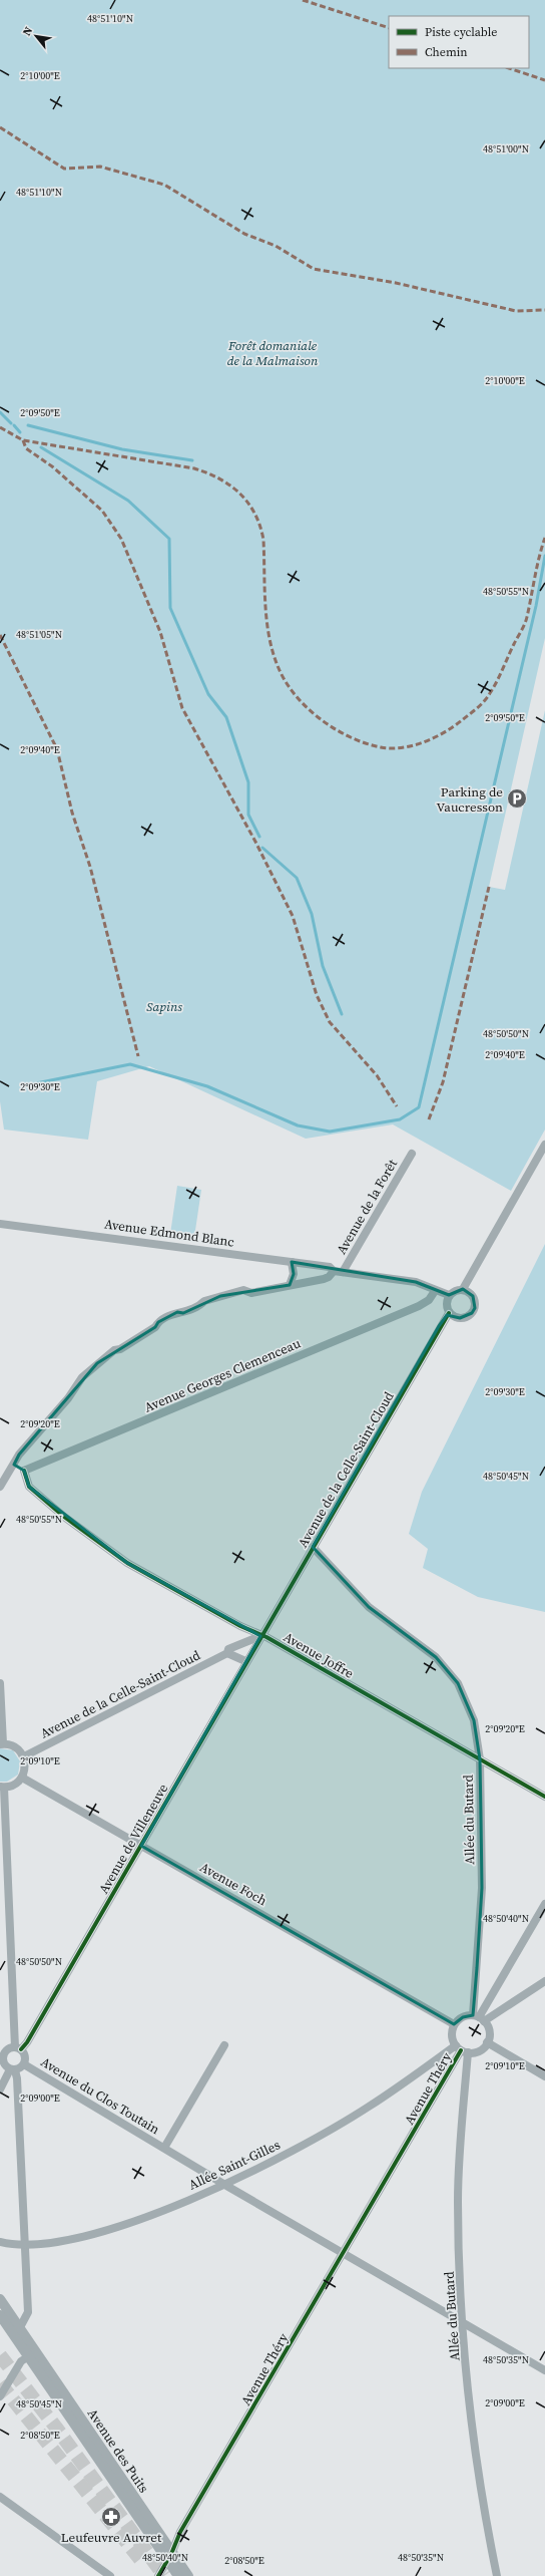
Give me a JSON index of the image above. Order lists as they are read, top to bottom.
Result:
{
  "streets": {
    "street": [
      "Avenue de la Forêt",
      "Avenue Edmond Blanc",
      "Avenue Georges Clemenceau",
      "Avenue de la Celle-Saint-Cloud",
      "Avenue Joffre",
      "Allée du Butard",
      "Avenue de Villeneuve",
      "Avenue Foch",
      "Avenue Théry",
      "Avenue du Clos Toutain",
      "Allée Saint-Gilles",
      "Avenue des Puits"
    ]
  },
  "crossings": [
    ["Avenue de la Forêt", "Avenue Edmond Blanc"],
    ["Avenue Edmond Blanc", "Avenue Georges Clemenceau"],
    ["Avenue Edmond Blanc", "Avenue de la Celle-Saint-Cloud"],
    ["Avenue Georges Clemenceau", "Avenue Joffre"],
    ["Avenue de la Celle-Saint-Cloud", "Avenue Joffre"],
    ["Avenue de la Celle-Saint-Cloud", "Allée du Butard"],
    ["Avenue de la Celle-Saint-Cloud", "Avenue de Villeneuve"],
    ["Avenue Joffre", "Allée du Butard"],
    ["Avenue Joffre", "Avenue de Villeneuve"],
    ["Allée du Butard", "Avenue Foch"],
    ["Allée du Butard", "Avenue Théry"],
    ["Allée du Butard", "Avenue du Clos Toutain"],
    ["Allée du Butard", "Allée Saint-Gilles"],
    ["Avenue de Villeneuve", "Avenue Foch"],
    ["Avenue de Villeneuve", "Avenue du Clos Toutain"],
    ["Avenue Foch", "Avenue Théry"],
    ["Avenue Foch", "Allée Saint-Gilles"],
    ["Avenue Théry", "Avenue du Clos Toutain"],
    ["Avenue Théry", "Allée Saint-Gilles"],
    ["Avenue Théry", "Avenue des Puits"],
    ["Avenue du Clos Toutain", "Allée Saint-Gilles"]
  ],
  "parks": ["Forêt domaniale de la Malmaison", "Sapins"],
  "places": {
    "parking": ["Parking de Vaucresson"],
    "pharmacy": ["Leufeuvre Auvret"]
  },
  "legend": ["Piste cyclable", "Chemin"],
  "north": "top left",
  "coordinates": [
    "48°51'10\"N",
    "2°10'00\"E",
    "48°51'00\"N",
    "2°09'50\"E",
    "48°50'55\"N",
    "48°51'05\"N",
    "2°09'40\"E",
    "48°50'50\"N",
    "2°09'30\"E",
    "2°09'20\"E",
    "48°50'45\"N",
    "2°09'10\"E",
    "48°50'40\"N",
    "2°09'00\"E",
    "48°50'35\"N",
    "2°08'50\"E"
  ]
}
